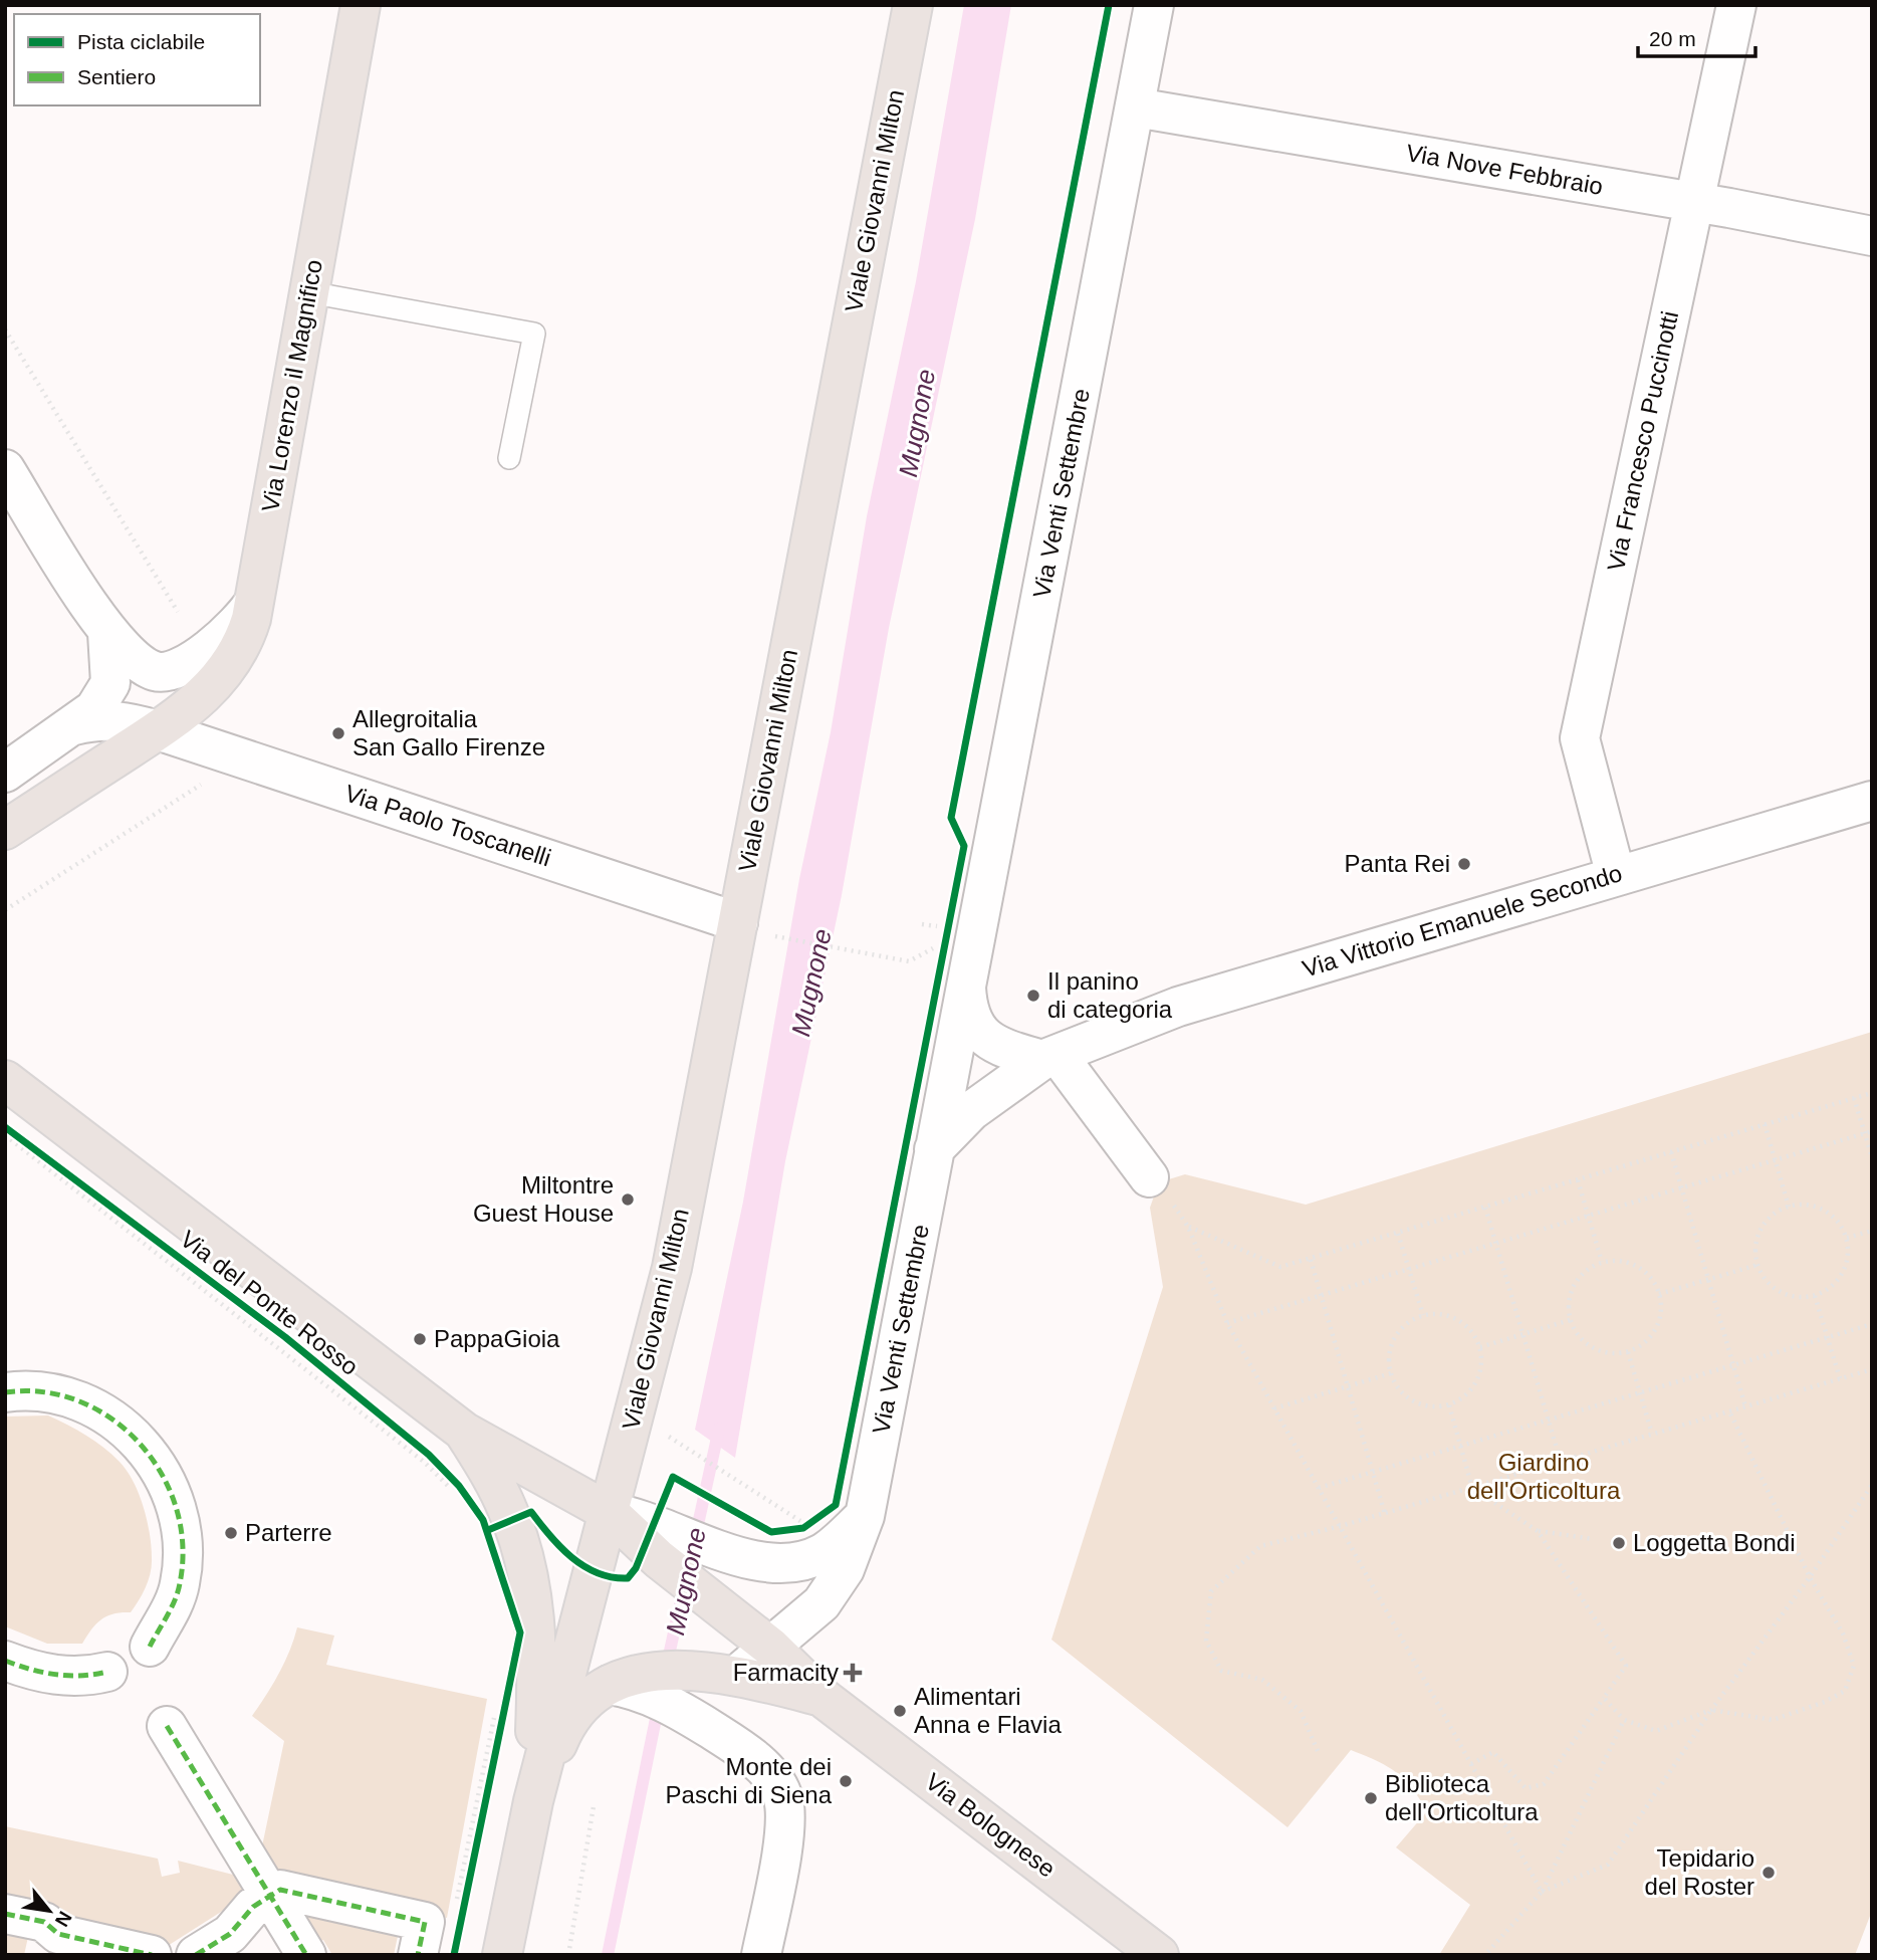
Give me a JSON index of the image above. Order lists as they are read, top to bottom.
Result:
{
  "streets": {
    "main road": [
      "Viale Giovanni Milton",
      "Via Lorenzo il Magnifico",
      "Via del Ponte Rosso",
      "Via Bolognese"
    ],
    "street": [
      "Via Nove Febbraio",
      "Via Francesco Puccinotti",
      "Via Venti Settembre",
      "Via Paolo Toscanelli",
      "Via Vittorio Emanuele Secondo"
    ]
  },
  "crossings": [
    ["Via Nove Febbraio", "Via Francesco Puccinotti"],
    ["Via Nove Febbraio", "Via Venti Settembre"],
    ["Viale Giovanni Milton", "Via Paolo Toscanelli"],
    ["Viale Giovanni Milton", "Via del Ponte Rosso"],
    ["Via Lorenzo il Magnifico", "Via Paolo Toscanelli"],
    ["Via Francesco Puccinotti", "Via Vittorio Emanuele Secondo"],
    ["Via Venti Settembre", "Via Vittorio Emanuele Secondo"],
    ["Via Venti Settembre", "Via del Ponte Rosso"],
    ["Via Venti Settembre", "Via Bolognese"],
    ["Via del Ponte Rosso", "Via Bolognese"]
  ],
  "water": ["Mugnone"],
  "parks": ["Giardino dell'Orticoltura"],
  "places": {
    "other": [
      "Allegroitalia San Gallo Firenze",
      "Panta Rei",
      "Il panino di categoria",
      "Miltontre Guest House",
      "PappaGioia",
      "Parterre",
      "Loggetta Bondi",
      "Alimentari Anna e Flavia",
      "Monte dei Paschi di Siena",
      "Biblioteca dell'Orticoltura",
      "Tepidario del Roster"
    ],
    "health": ["Farmacity"]
  },
  "legend": ["Pista ciclabile", "Sentiero"],
  "scale_bar": "20 m",
  "north": "bottom right"
}
